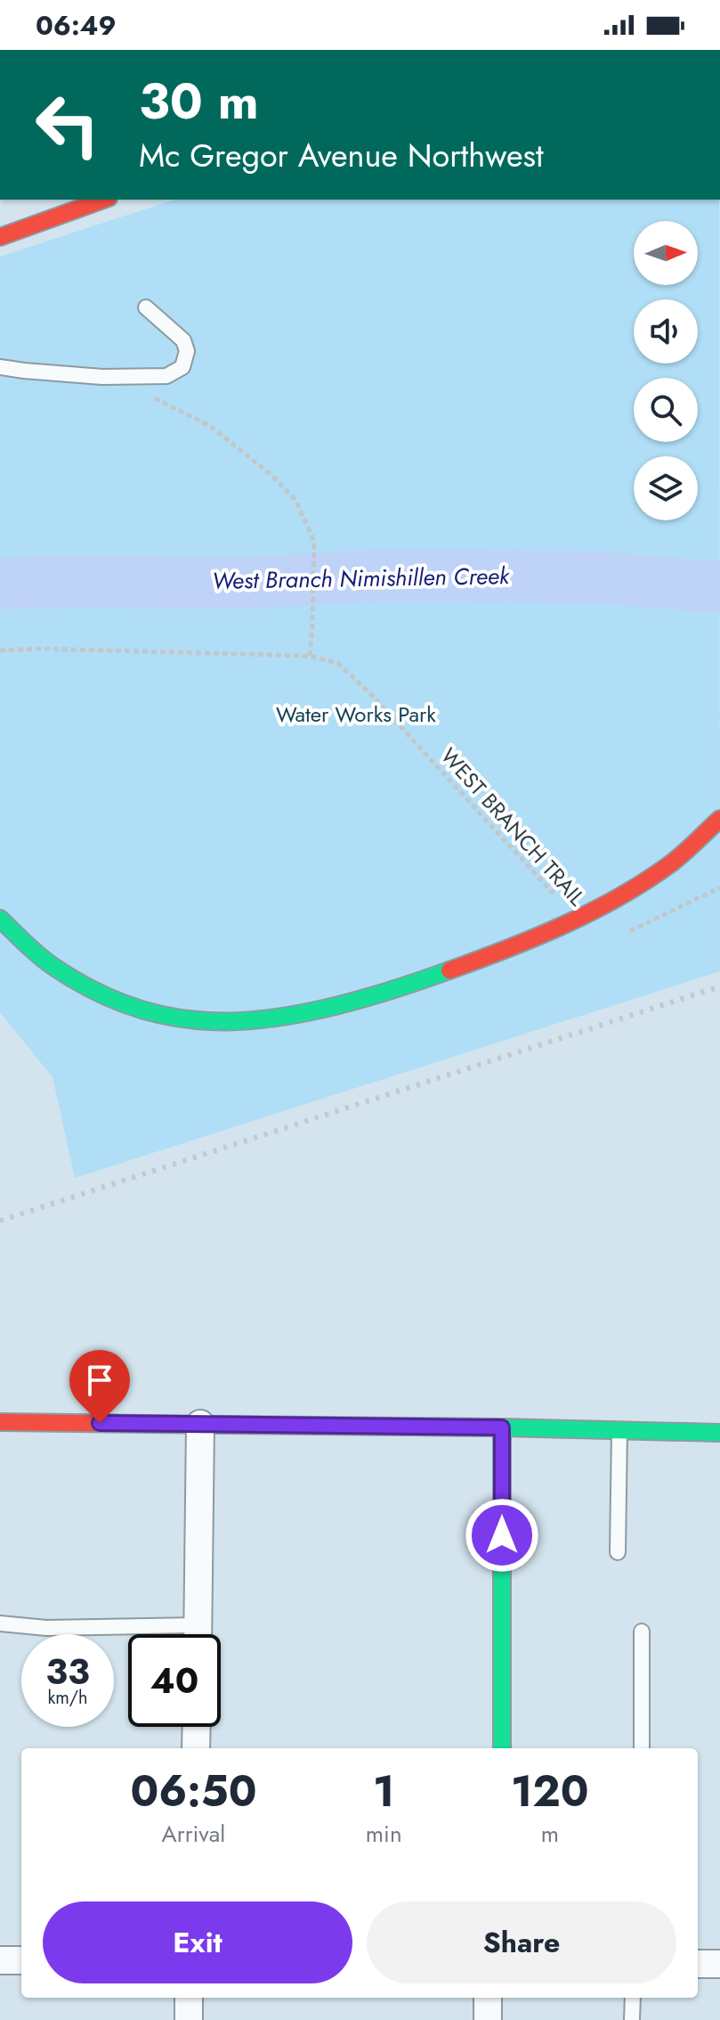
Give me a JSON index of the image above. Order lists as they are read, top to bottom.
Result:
{
  "streets": {
    "path": ["WEST BRANCH TRAIL"]
  },
  "water": ["West Branch Nimishillen Creek"],
  "parks": ["Water Works Park"],
  "north": "right",
  "page": {
    "status": "06:49",
    "turn": ["30 m", "Mc Gregor Avenue Northwest"],
    "speed": "33 km/h",
    "limit": "40",
    "eta": [
      "06:50",
      "Arrival",
      "1",
      "min",
      "120",
      "m"
    ],
    "buttons": ["Exit", "Share"]
  }
}
